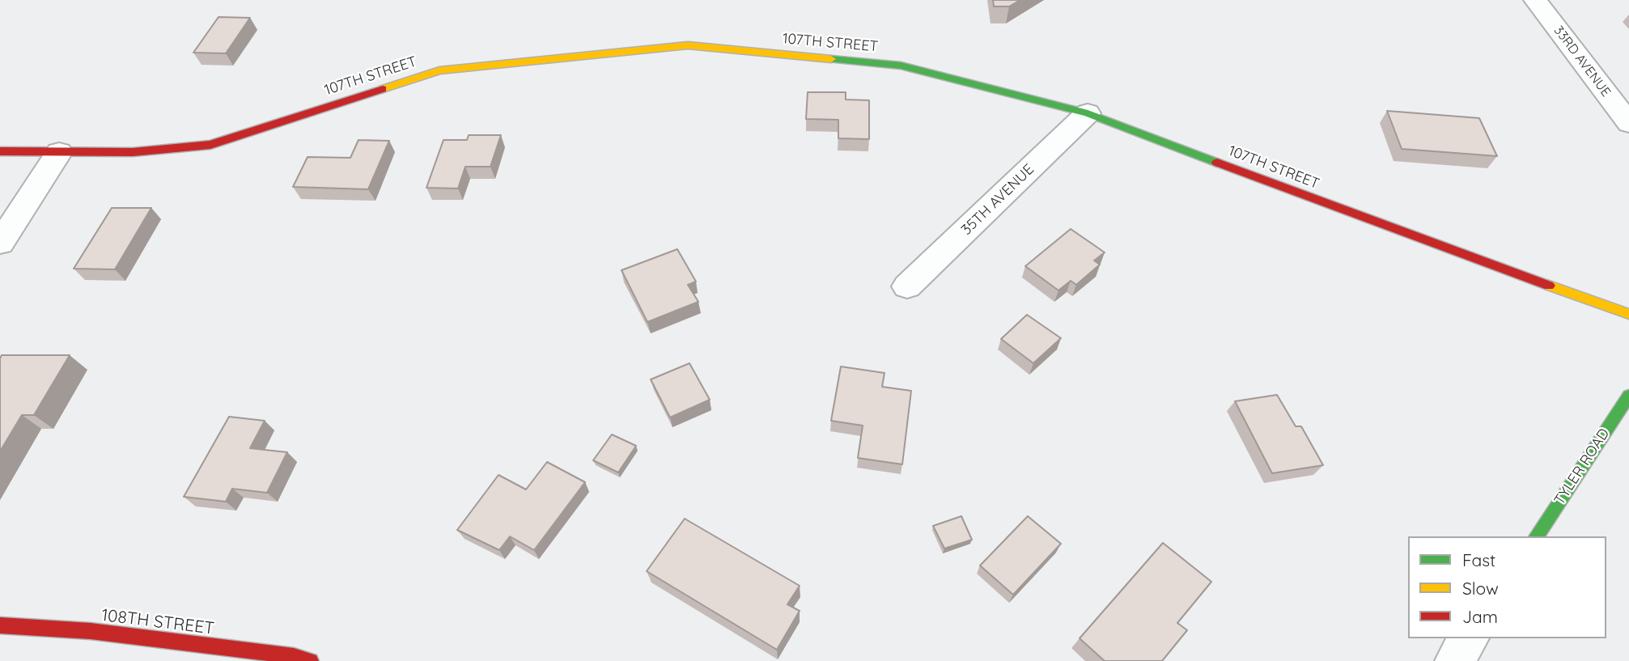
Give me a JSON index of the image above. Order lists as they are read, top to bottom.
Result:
{
  "streets": {
    "street": [
      "107TH STREET",
      "33RD AVENUE",
      "35TH AVENUE",
      "TYLER ROAD",
      "108TH STREET"
    ]
  },
  "crossings": [
    ["107TH STREET", "35TH AVENUE"]
  ],
  "legend": ["Fast", "Slow", "Jam"]
}
